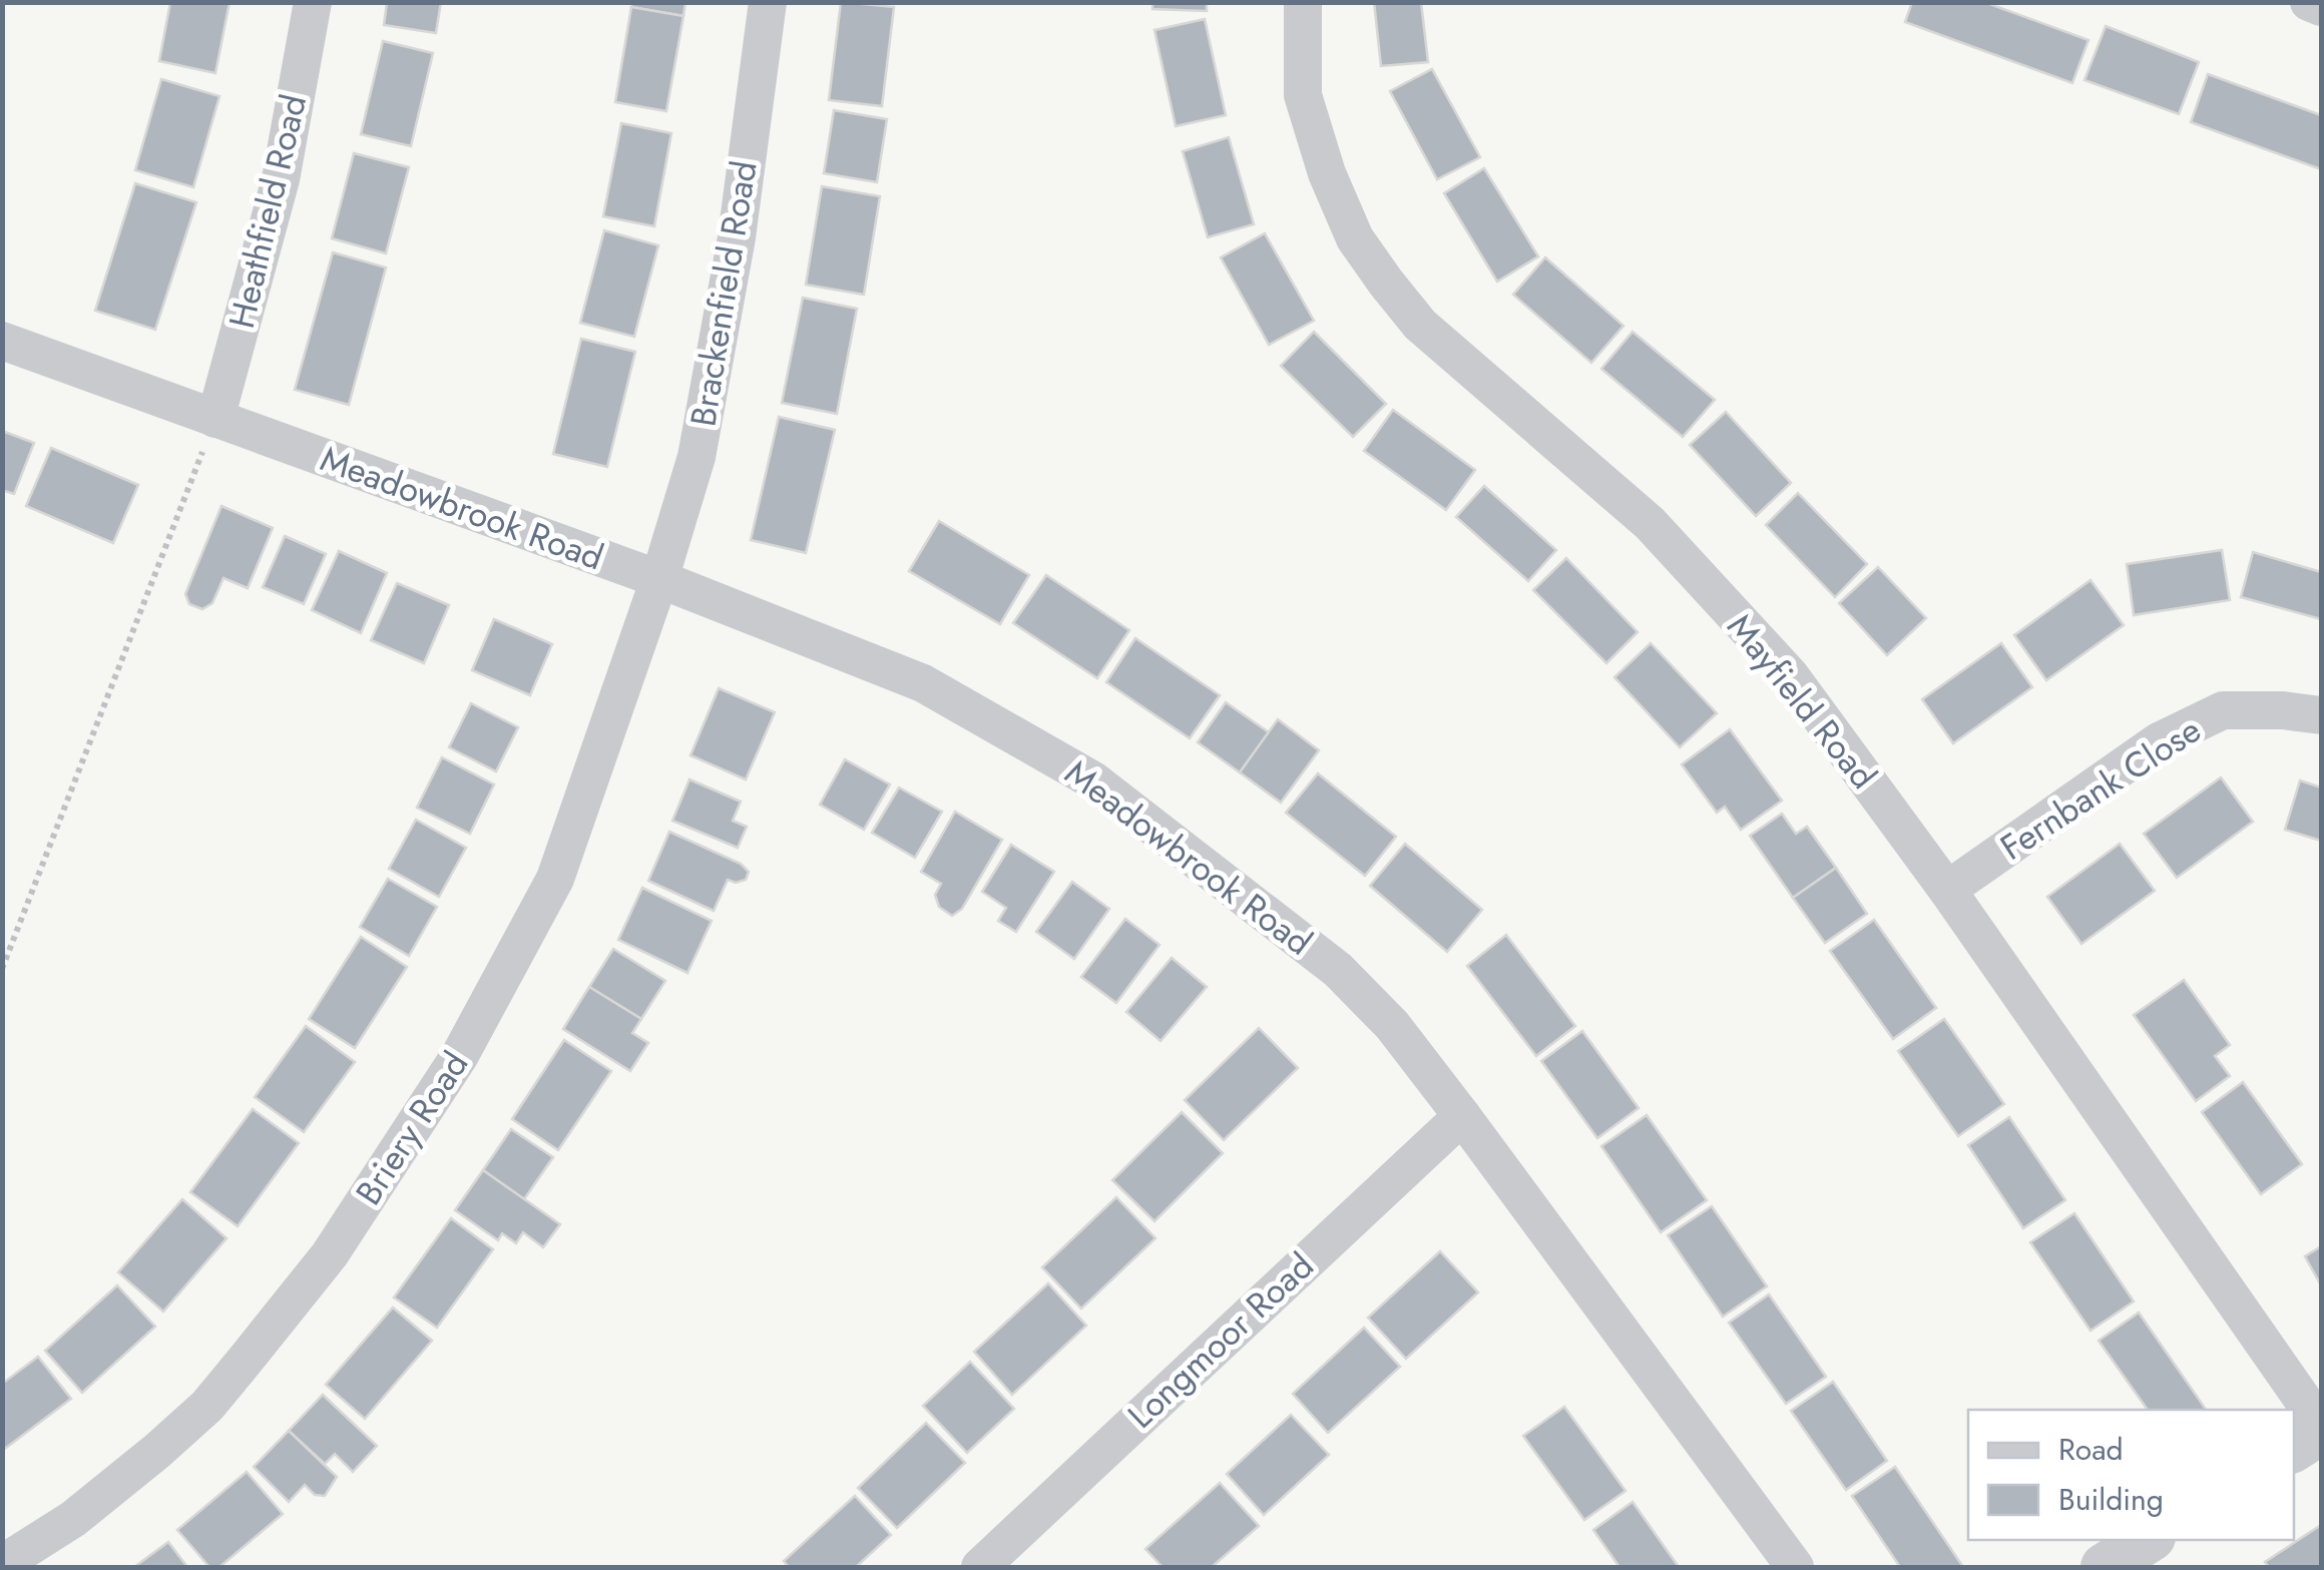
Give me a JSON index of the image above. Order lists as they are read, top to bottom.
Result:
{
  "streets": {
    "street": [
      "Heathfield Road",
      "Brackenfield Road",
      "Meadowbrook Road",
      "Mayfield Road",
      "Fernbank Close",
      "Briery Road",
      "Longmoor Road"
    ]
  },
  "crossings": [
    ["Heathfield Road", "Meadowbrook Road"],
    ["Brackenfield Road", "Meadowbrook Road"],
    ["Brackenfield Road", "Briery Road"],
    ["Meadowbrook Road", "Briery Road"],
    ["Meadowbrook Road", "Longmoor Road"],
    ["Mayfield Road", "Fernbank Close"]
  ],
  "legend": ["Road", "Building"]
}
